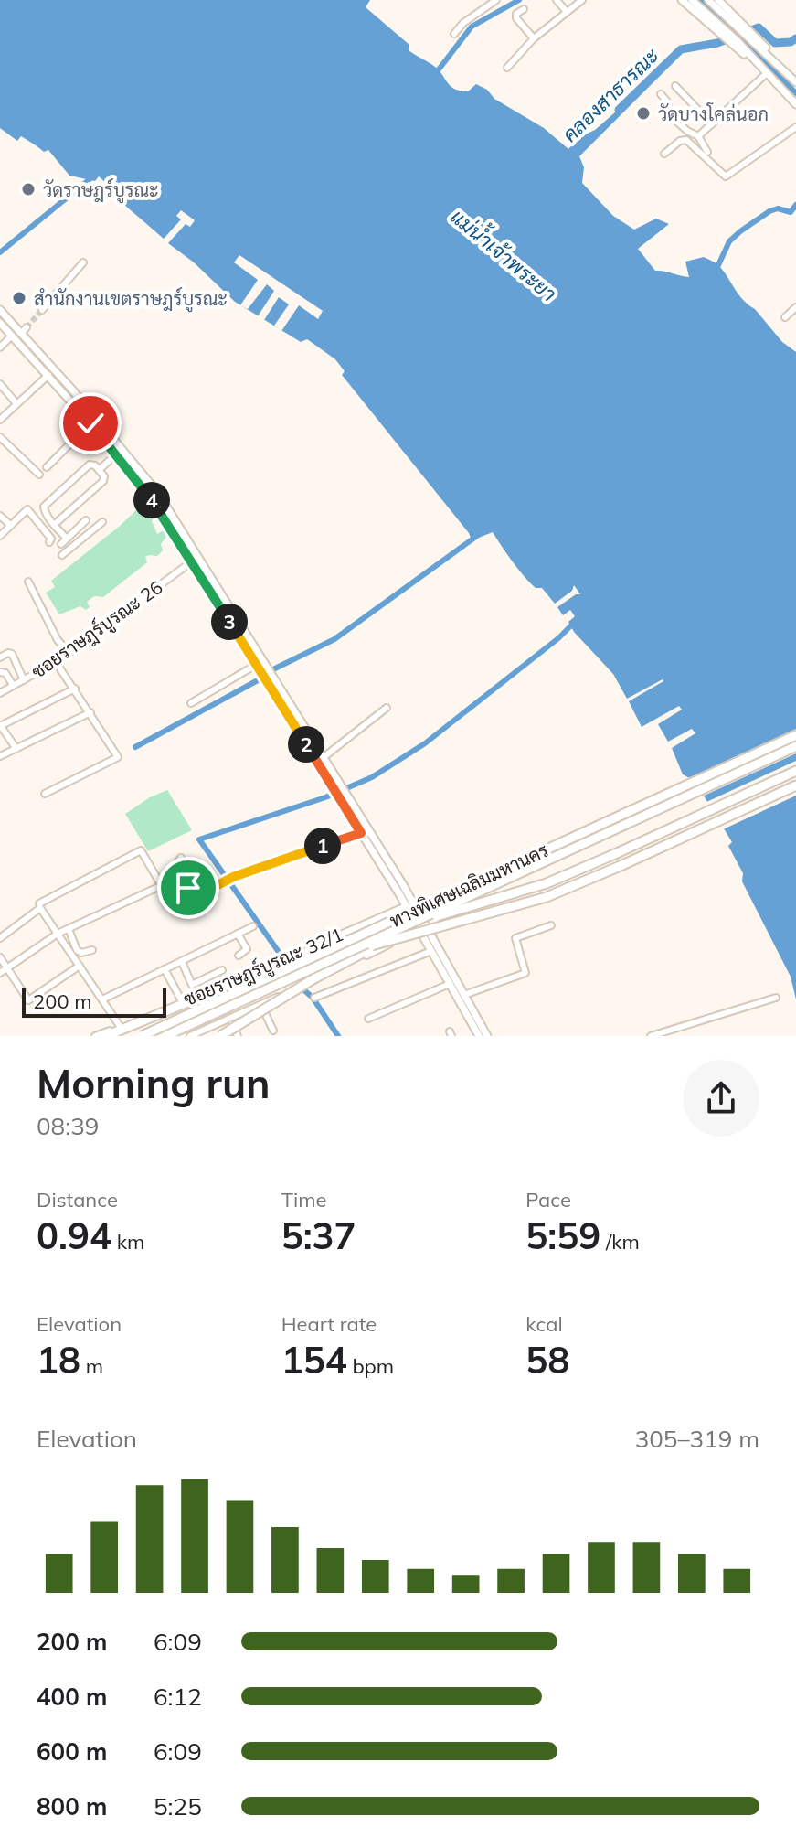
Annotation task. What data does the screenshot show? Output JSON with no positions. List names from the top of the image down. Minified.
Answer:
{"streets":{"highway":["ทางพิเศษเฉลิมมหานคร"],"street":["ซอยราษฎร์บูรณะ 26","ซอยราษฎร์บูรณะ 32/1"]},"water":["คลองสาธารณะ","แม่น้ำเจ้าพระยา"],"places":["วัดบางโคล่นอก","วัดราษฎร์บูรณะ","สำนักงานเขตราษฎร์บูรณะ"],"scale_bar":"200 m","page":{"pins":["4","3","2","1"],"scale":"200 m","heading":["Morning run","08:39"],"stats":[["Distance","0.94 km"],["Time","5:37"],["Pace","5:59 /km"],["Elevation","18 m"],["Heart rate","154 bpm"],["kcal","58"]],"chart":["Elevation","305–319 m"],"list":[{"name":"200 m","note":"6:09"},{"name":"400 m","note":"6:12"},{"name":"600 m","note":"6:09"},{"name":"800 m","note":"5:25"}]}}
